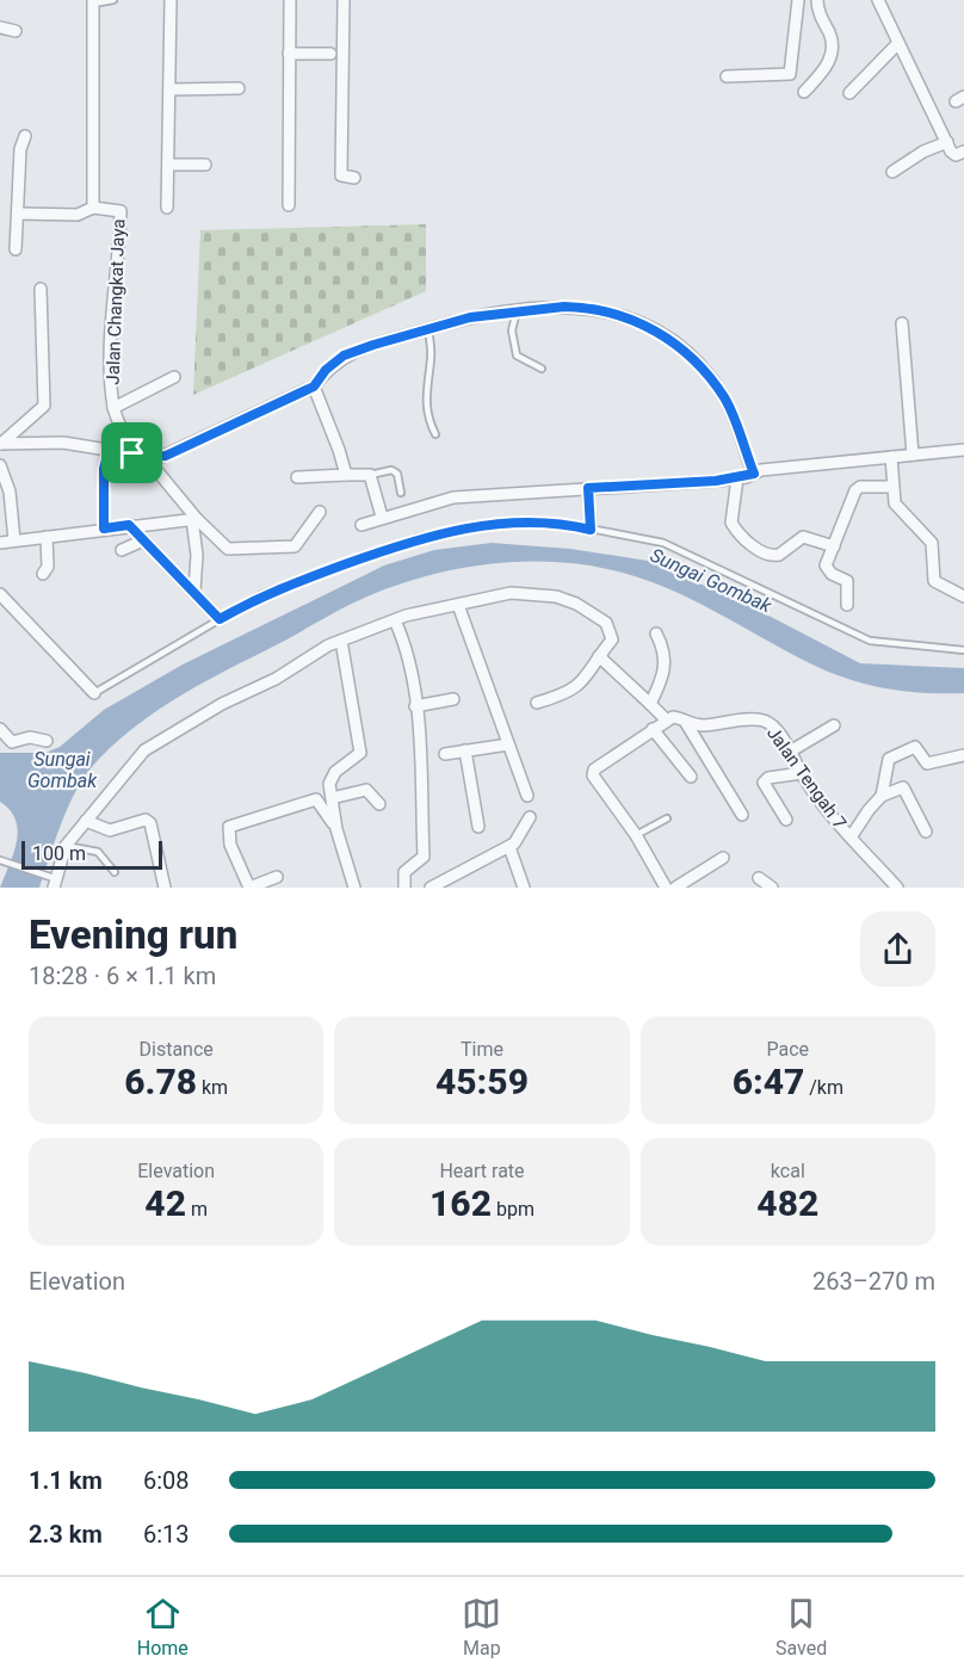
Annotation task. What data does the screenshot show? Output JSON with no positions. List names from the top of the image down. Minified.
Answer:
{"streets":{"street":["Jalan Changkat Jaya","Jalan Tengah 7"]},"water":["Sungai Gombak"],"scale_bar":"100 m","page":{"scale":"100 m","heading":["Evening run","18:28 · 6 × 1.1 km"],"stats":[["Distance","6.78 km"],["Time","45:59"],["Pace","6:47 /km"],["Elevation","42 m"],["Heart rate","162 bpm"],["kcal","482"]],"chart":["Elevation","263–270 m"],"list":[{"name":"1.1 km","note":"6:08"},{"name":"2.3 km","note":"6:13"}],"tabs":["Home","Map","Saved"]}}
